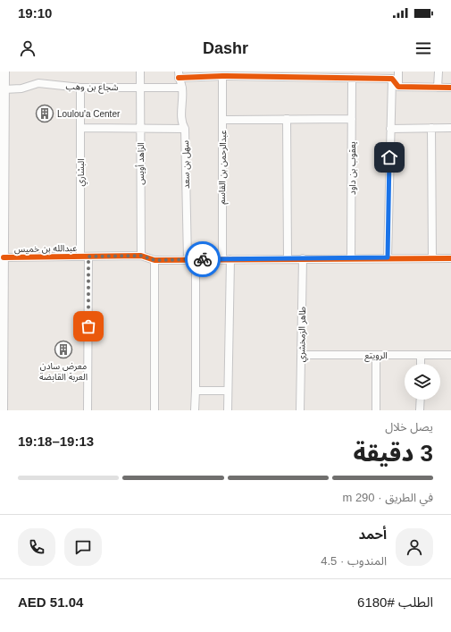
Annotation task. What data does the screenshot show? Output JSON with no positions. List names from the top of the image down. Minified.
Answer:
{"streets":{"street":["شجاع بن وهب","الزاهد أويس","سهل بن سعد","عبدالرحمن بن القاسم","يعقوب بن داود","البشاري","عبدالله بن خميس","طاهر الزمخشري","الرويتع"]},"crossings":[["شجاع بن وهب","الزاهد أويس"],["شجاع بن وهب","سهل بن سعد"],["شجاع بن وهب","البشاري"],["الزاهد أويس","عبدالله بن خميس"],["سهل بن سعد","عبدالله بن خميس"],["عبدالرحمن بن القاسم","عبدالله بن خميس"],["يعقوب بن داود","عبدالله بن خميس"],["البشاري","عبدالله بن خميس"],["عبدالله بن خميس","طاهر الزمخشري"],["طاهر الزمخشري","الرويتع"]],"places":{"building":["Loulou'a Center","معرض سادن العربة القابضة"]},"page":{"status":"19:10","header":"Dashr","heading":["3 دقيقة","يصل خلال","19:13–19:18"],"panel":["أحمد","المندوب · 4.5","الطلب #6180","AED 51.04"],"bar":"في الطريق · 290 m"}}
